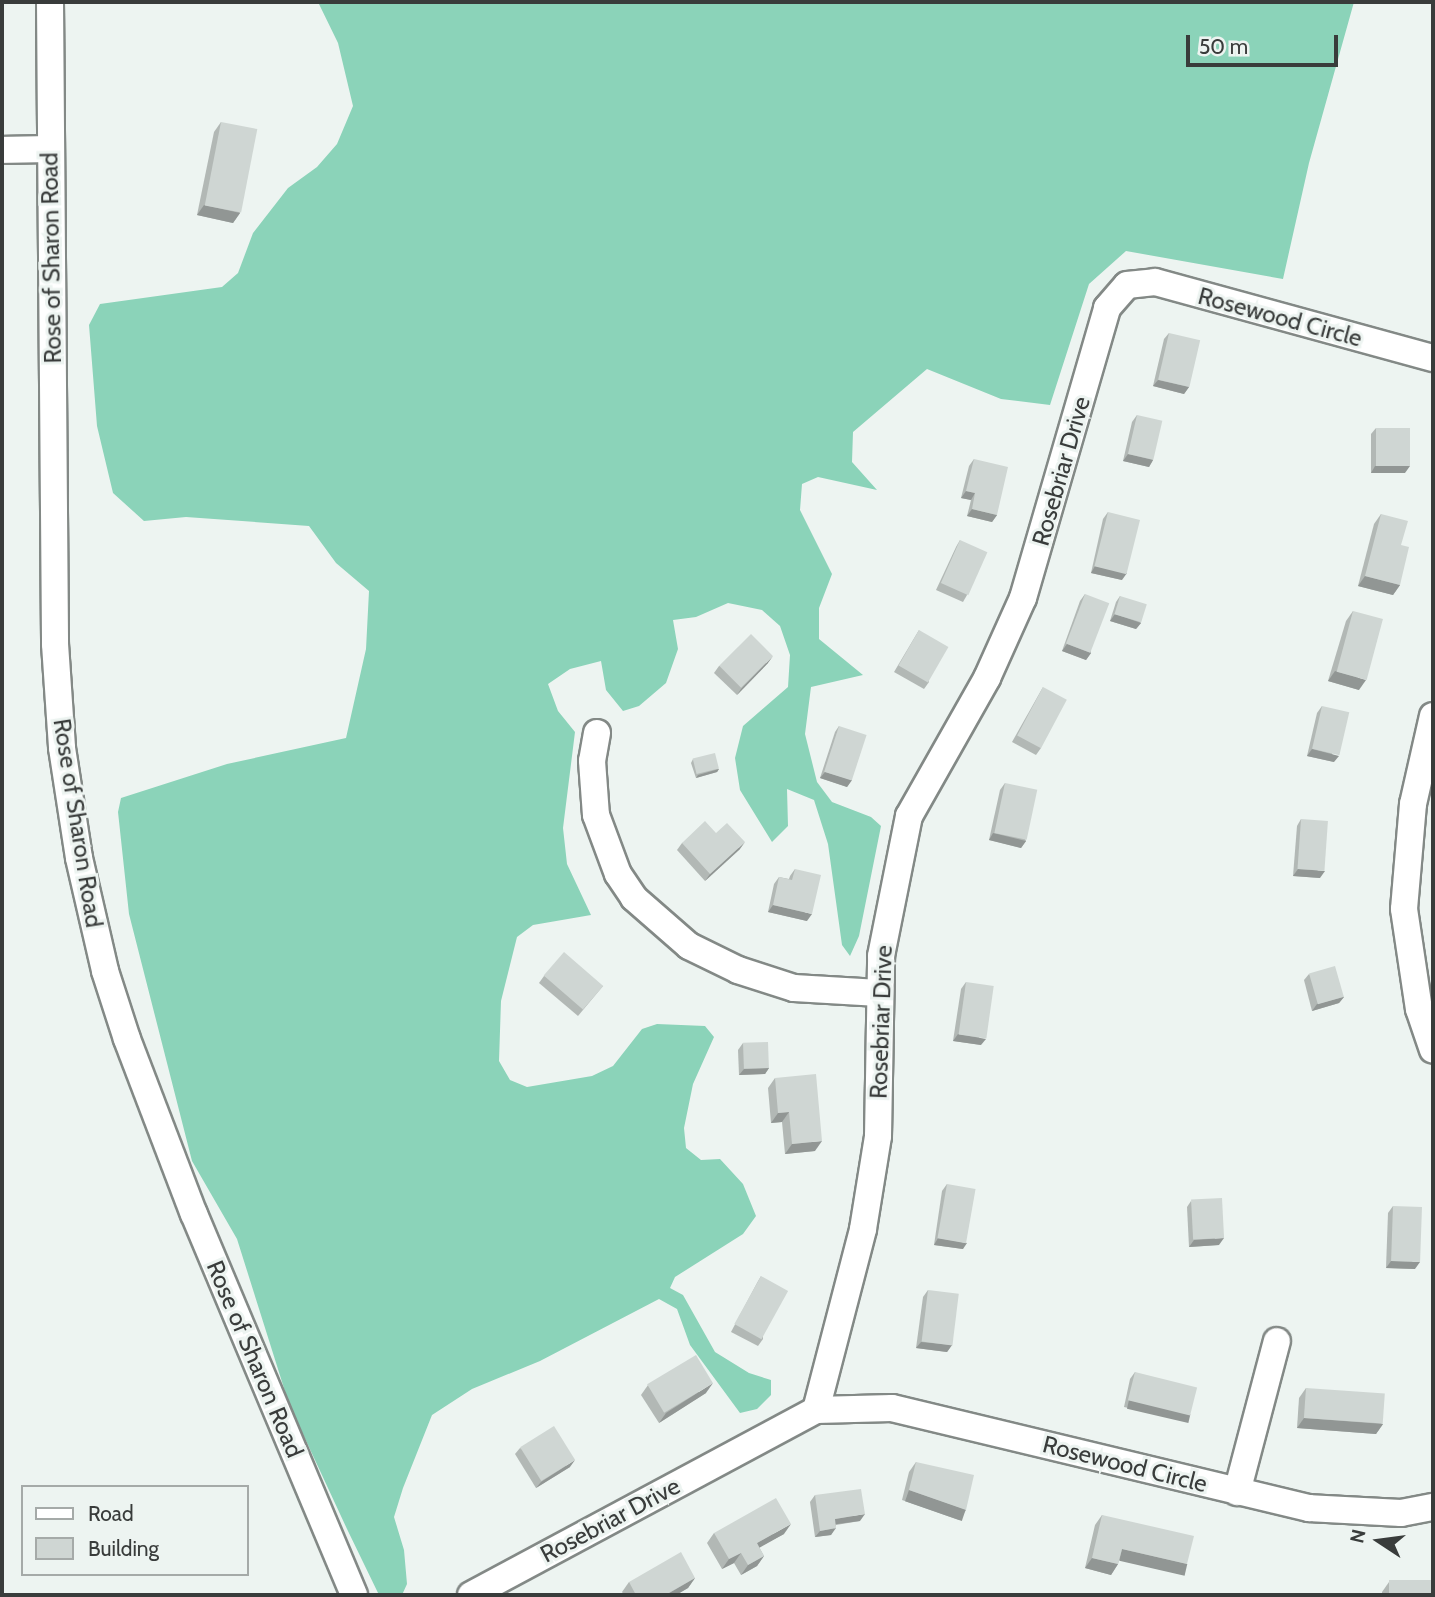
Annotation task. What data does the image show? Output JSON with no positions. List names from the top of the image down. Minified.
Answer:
{"streets":{"street":["Rose of Sharon Road","Rosewood Circle","Rosebriar Drive"]},"crossings":[["Rosewood Circle","Rosebriar Drive"]],"legend":["Road","Building"],"scale_bar":"50 m","north":"left"}
